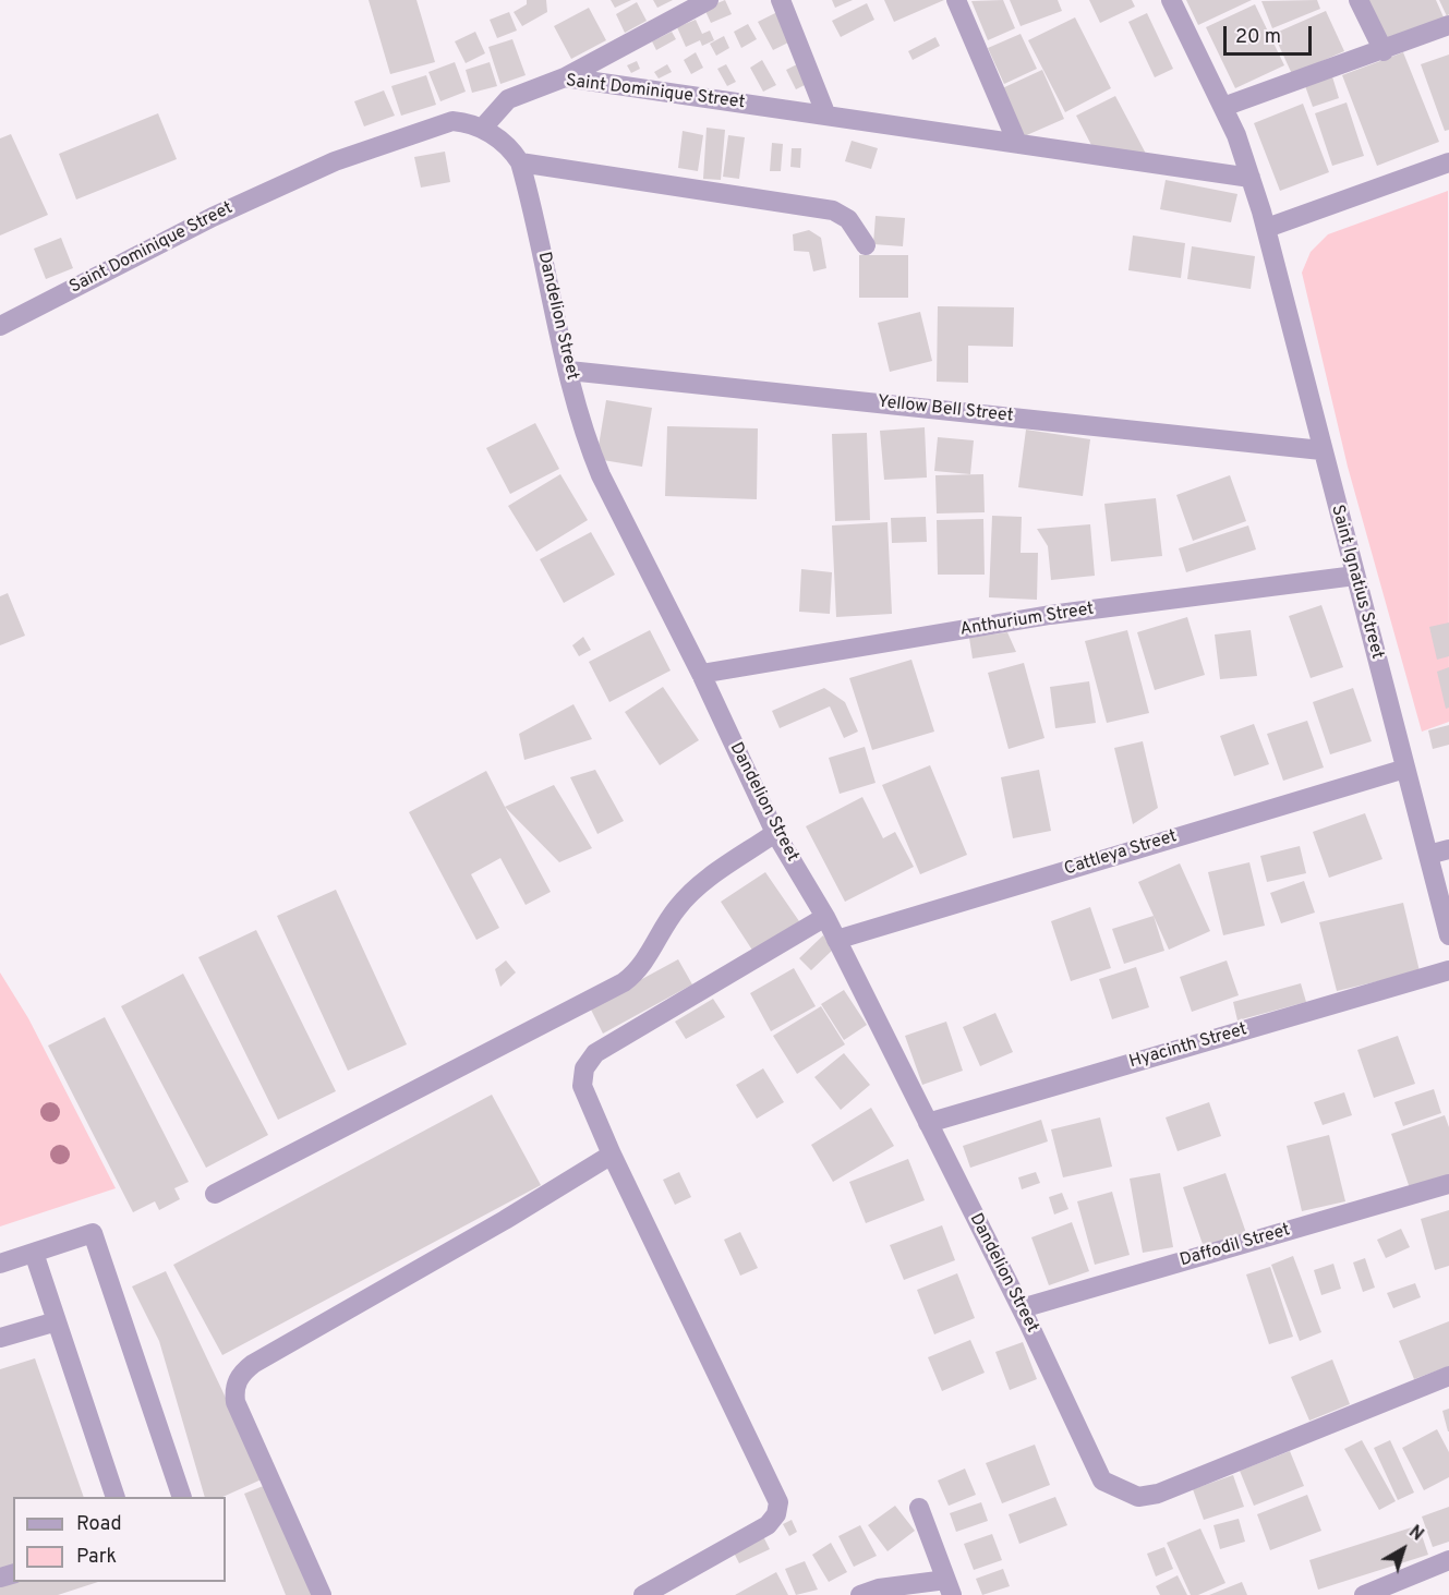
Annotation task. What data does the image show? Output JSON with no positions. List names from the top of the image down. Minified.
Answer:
{"streets":{"street":["Saint Dominique Street","Dandelion Street","Yellow Bell Street","Saint Ignatius Street","Anthurium Street","Cattleya Street","Hyacinth Street","Daffodil Street"]},"crossings":[["Saint Dominique Street","Saint Ignatius Street"],["Dandelion Street","Yellow Bell Street"],["Dandelion Street","Anthurium Street"],["Dandelion Street","Cattleya Street"],["Dandelion Street","Hyacinth Street"],["Dandelion Street","Daffodil Street"],["Yellow Bell Street","Saint Ignatius Street"],["Saint Ignatius Street","Anthurium Street"],["Saint Ignatius Street","Cattleya Street"]],"legend":["Road","Park"],"scale_bar":"20 m","north":"top right"}
